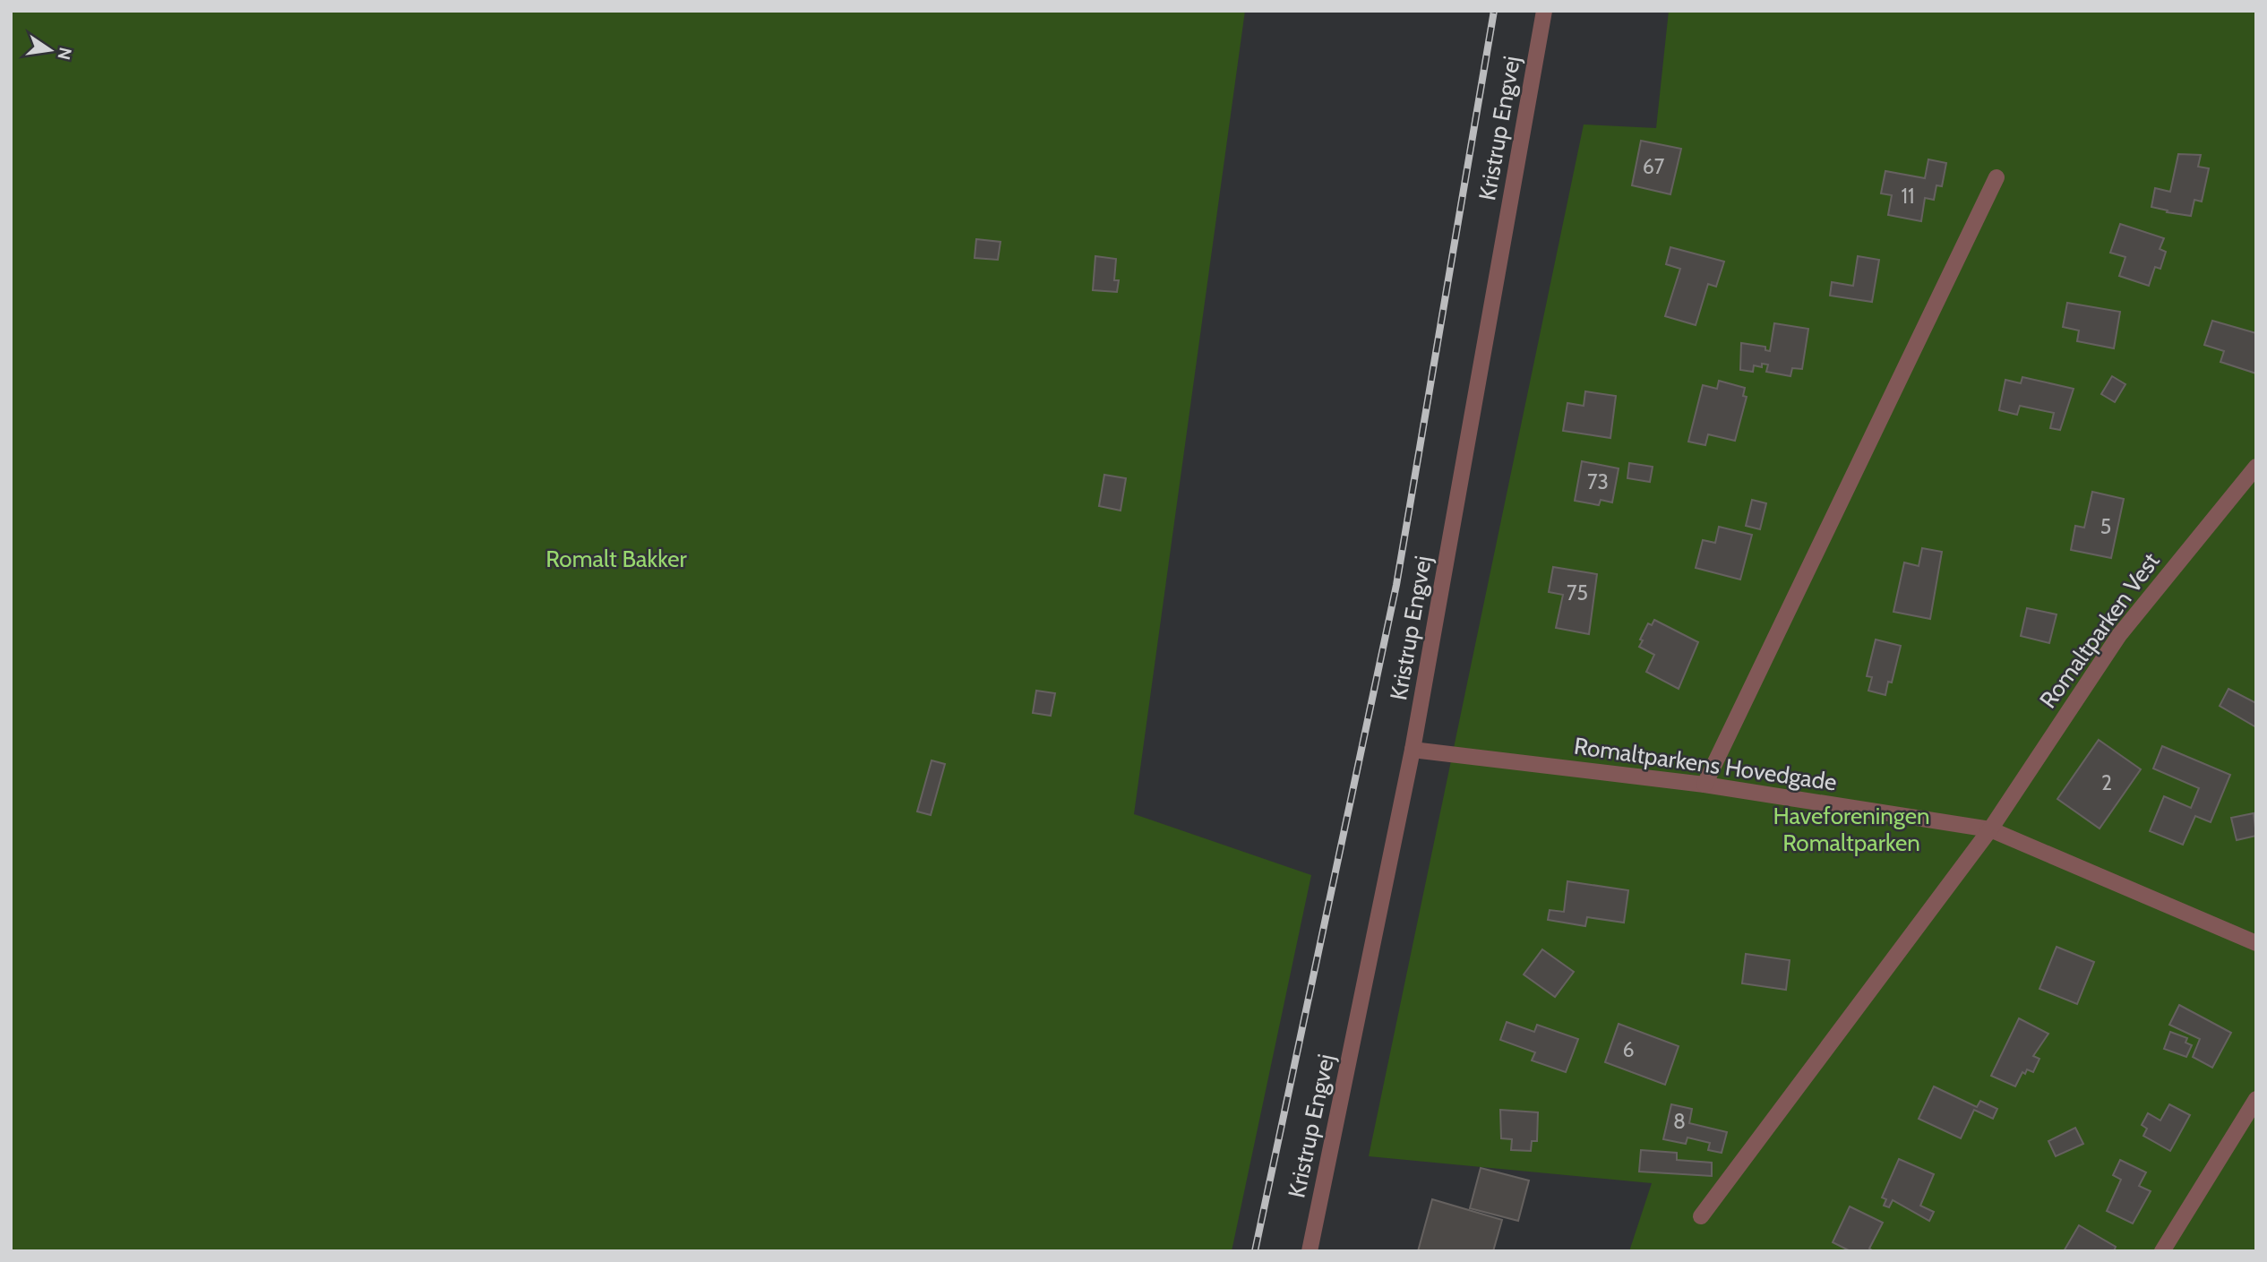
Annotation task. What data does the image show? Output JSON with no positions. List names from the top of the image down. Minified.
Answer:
{"streets":{"street":["Kristrup Engvej","Romaltparken Vest","Romaltparkens Hovedgade"]},"crossings":[["Kristrup Engvej","Romaltparkens Hovedgade"],["Romaltparken Vest","Romaltparkens Hovedgade"]],"parks":["Romalt Bakker","Haveforeningen Romaltparken"],"house_numbers":["67","11","73","5","75","2","6","8"],"north":"right"}
